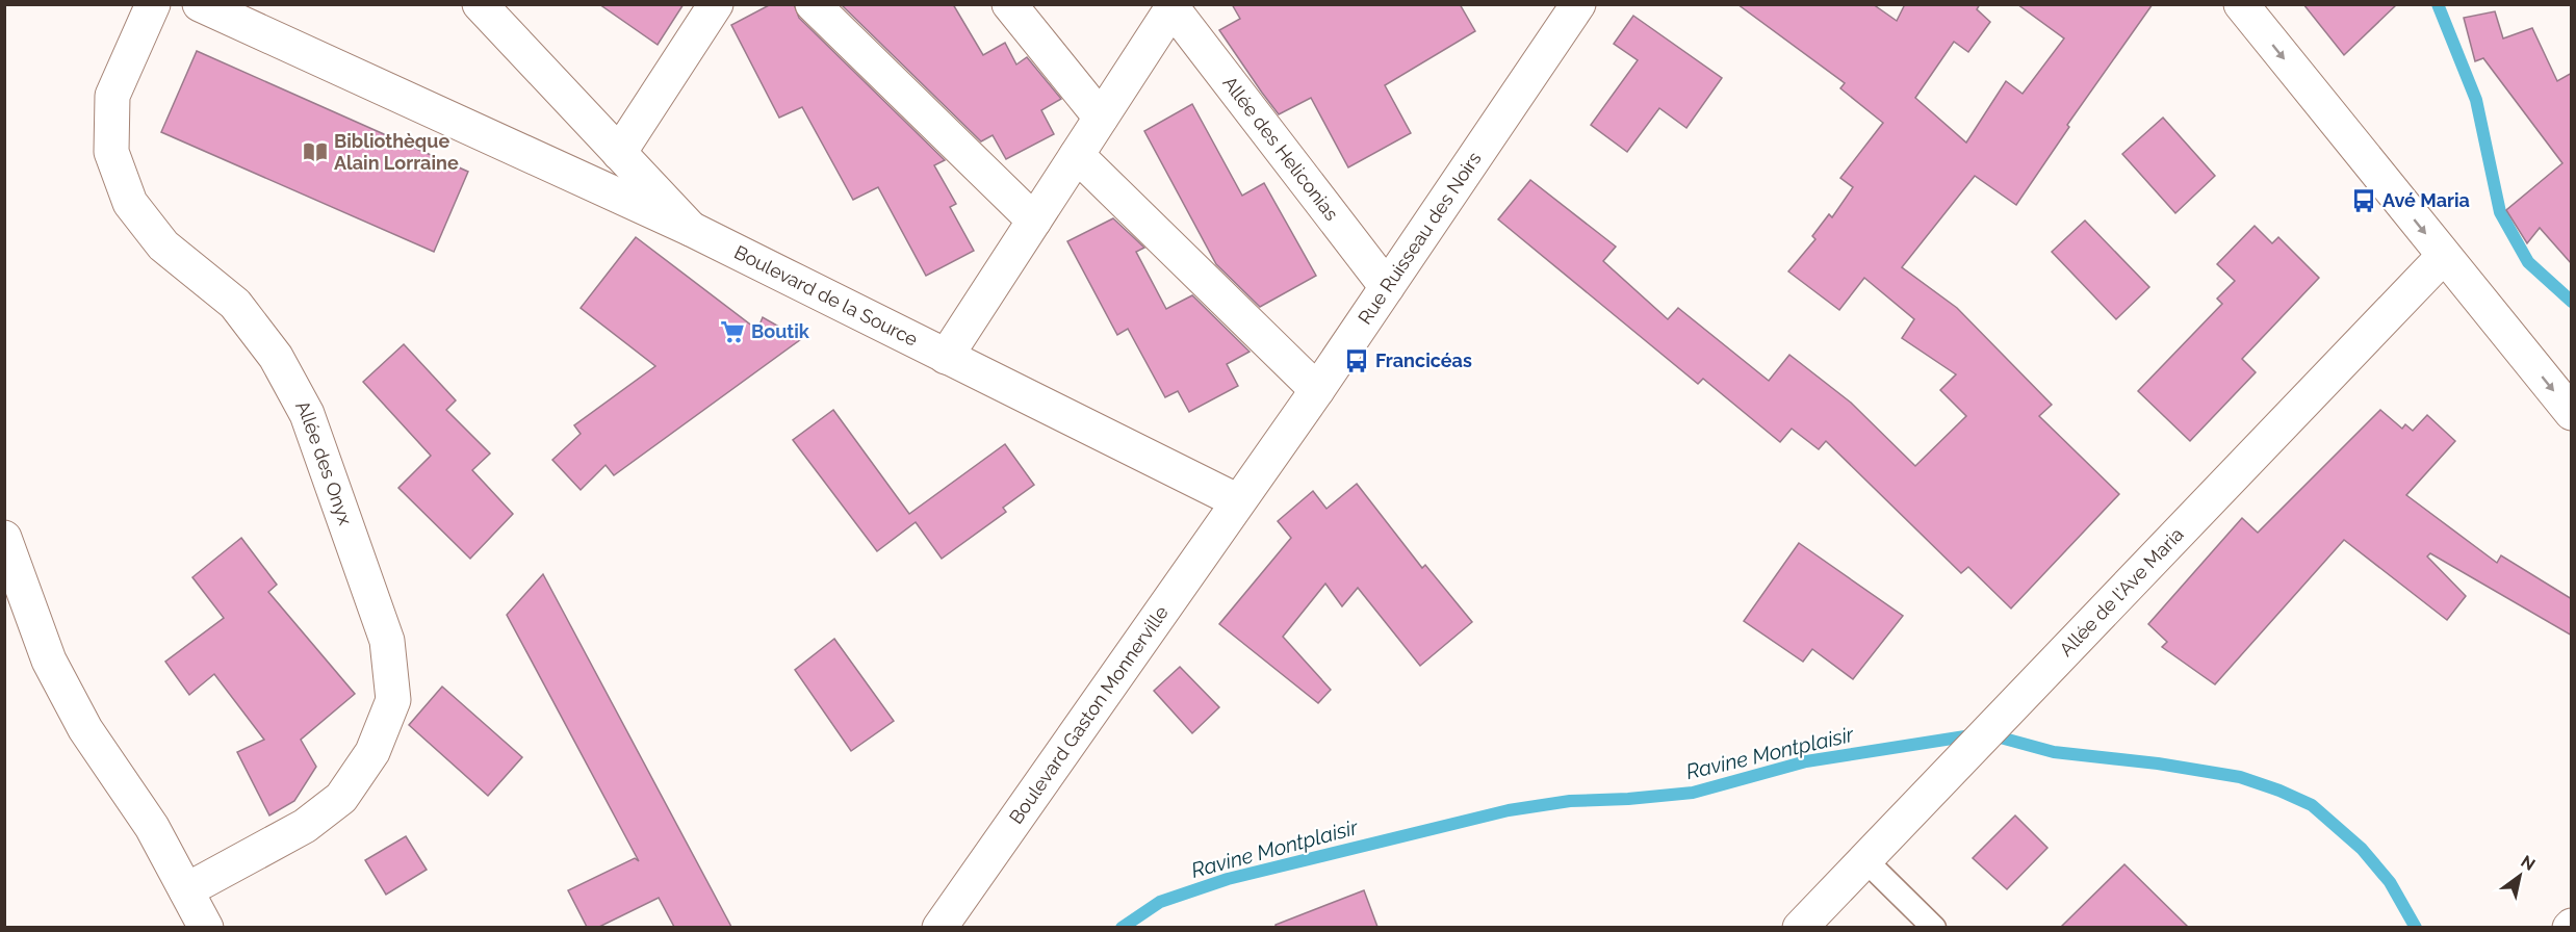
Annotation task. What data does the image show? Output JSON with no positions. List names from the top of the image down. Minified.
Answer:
{"streets":{"street":["Allée des Heliconias","Rue Ruisseau des Noirs","Boulevard de la Source","Allée des Onyx","Allée de l'Ave Maria","Boulevard Gaston Monnerville"]},"crossings":[["Allée des Heliconias","Rue Ruisseau des Noirs"],["Allée des Heliconias","Boulevard de la Source"],["Rue Ruisseau des Noirs","Boulevard de la Source"],["Rue Ruisseau des Noirs","Boulevard Gaston Monnerville"],["Boulevard de la Source","Boulevard Gaston Monnerville"]],"water":["Ravine Montplaisir"],"places":{"library":["Bibliothèque Alain Lorraine"],"bus stop":["Avé Maria","Francicéas"],"supermarket":["Boutik"]},"north":"top right"}
